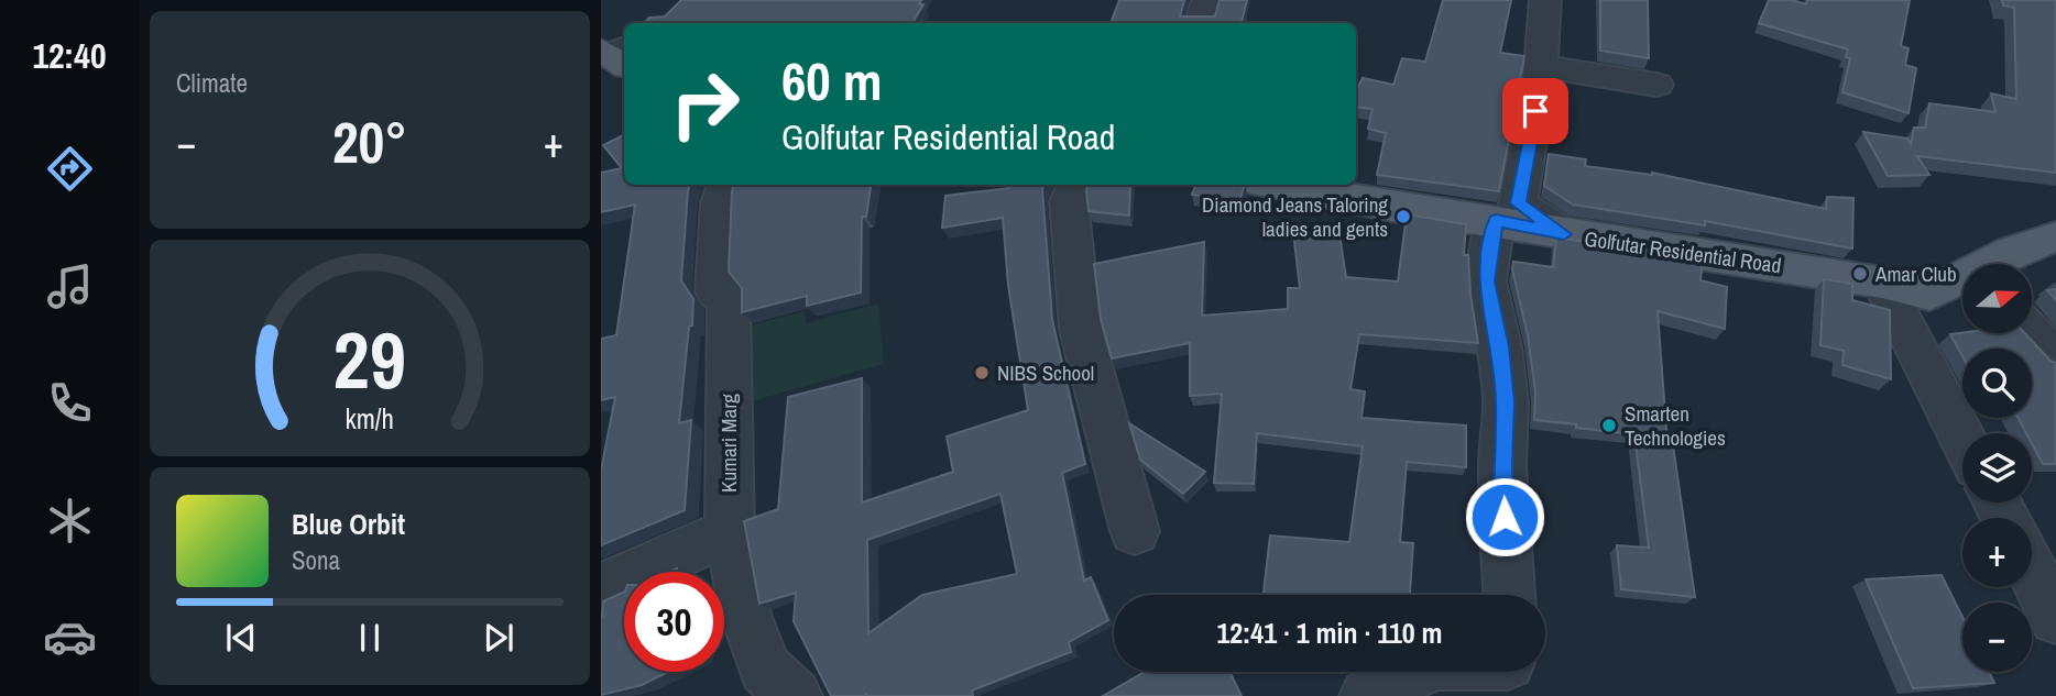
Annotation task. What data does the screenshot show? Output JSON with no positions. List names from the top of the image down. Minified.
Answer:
{"streets":{"main road":["Golfutar Residential Road"],"street":["Kumari Marg"]},"places":["Diamond Jeans Taloring ladies and gents","Amar Club","NIBS School","Smarten Technologies"],"north":"right","page":{"tabs":"12:40","tile":"Climate","turn":["60 m","Golfutar Residential Road"],"heat":["−","20°","+"],"map_buttons":["+","−"],"song":["Blue Orbit","Sona"],"limit":"30","trip":"12:41 · 1 min · 110 m","gauge":["29","km/h"]}}
